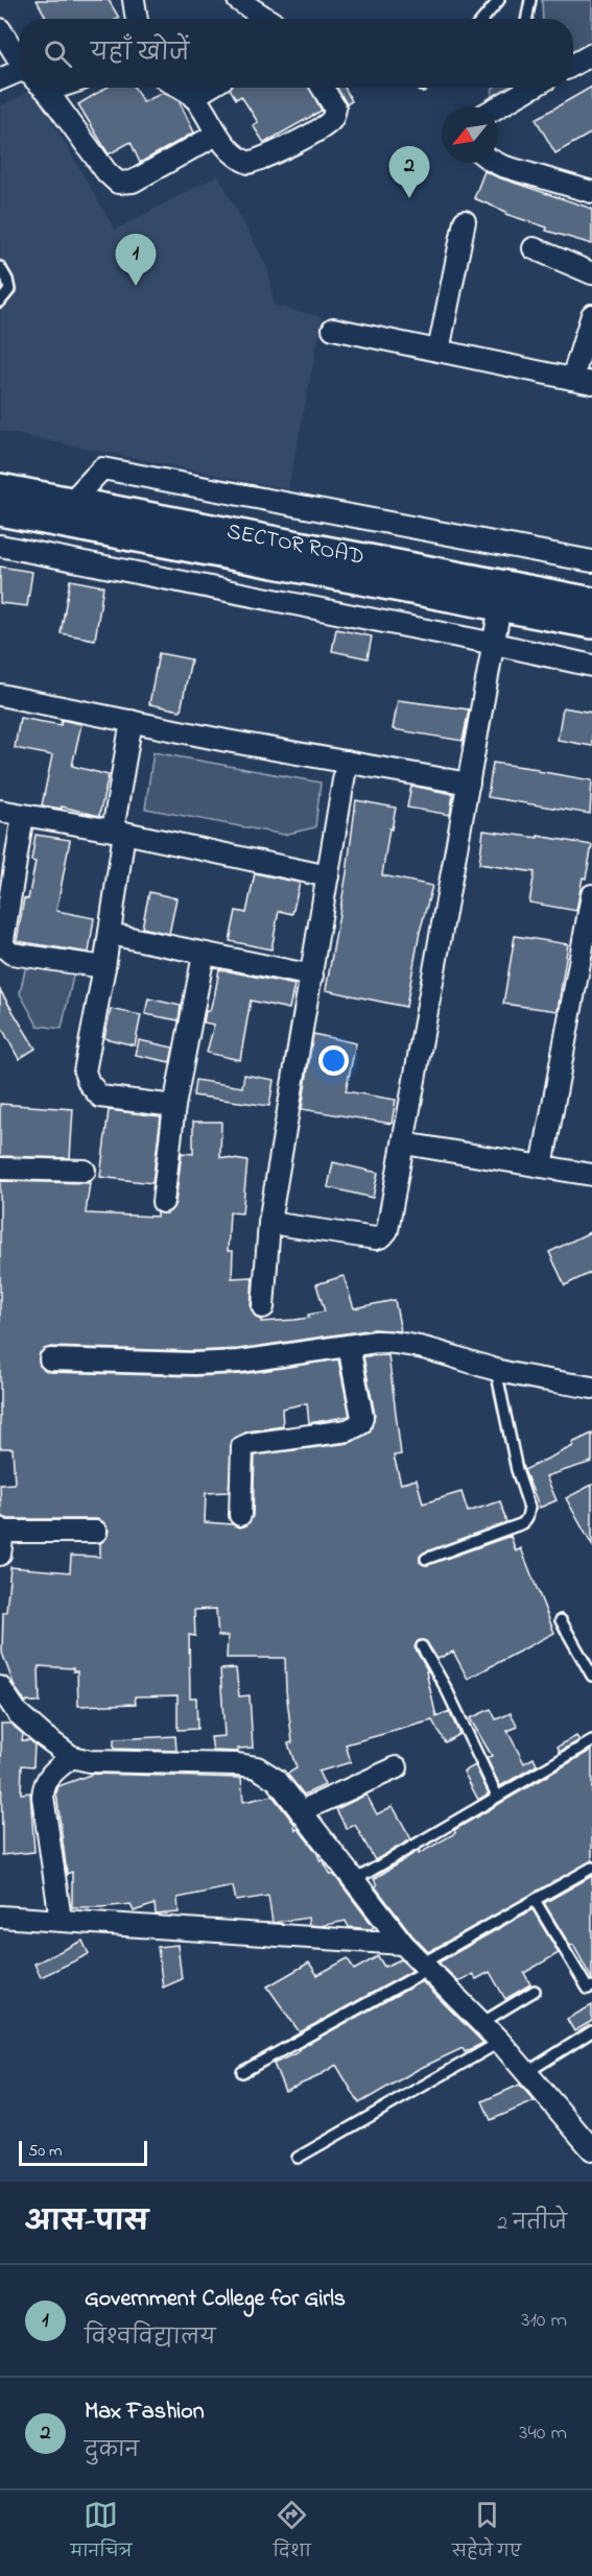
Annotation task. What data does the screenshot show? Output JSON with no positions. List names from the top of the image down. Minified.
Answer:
{"streets":{"main road":["SECTOR ROAD"]},"scale_bar":"50 m","north":"bottom left","page":{"search":"यहाँ खोजें","pins":["2","1"],"scale":"50 m","heading":["आस-पास","2 नतीजे"],"list":[{"mark":"1","name":"Government College for Girls","note":"विश्वविद्यालय","value":"310 m"},{"mark":"2","name":"Max Fashion","note":"दुकान","value":"340 m"}],"nav":["मानचित्र","दिशा","सहेजे गए"]}}
